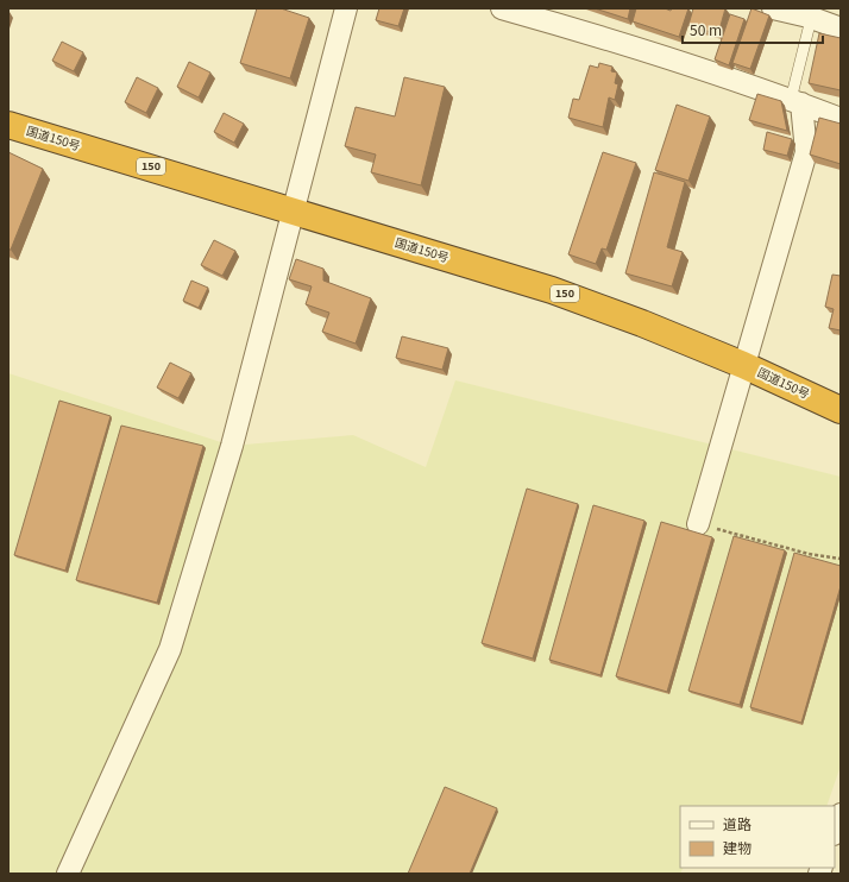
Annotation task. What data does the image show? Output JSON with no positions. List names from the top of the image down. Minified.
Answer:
{"streets":{"highway":["国道150号","150"]},"legend":["道路","建物"],"scale_bar":"50 m"}
